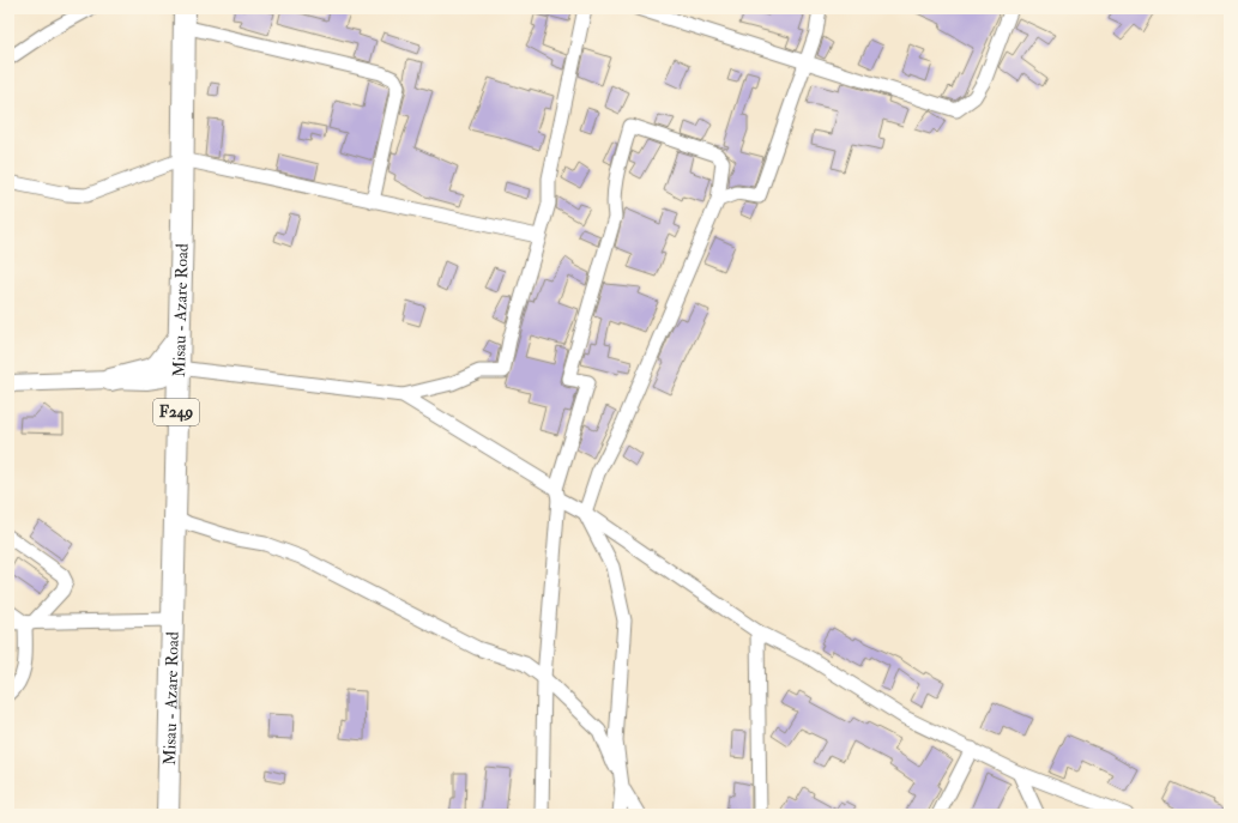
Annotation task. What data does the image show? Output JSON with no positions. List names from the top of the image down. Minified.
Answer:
{"streets":{"main road":["Misau - Azare Road","F249"]}}
